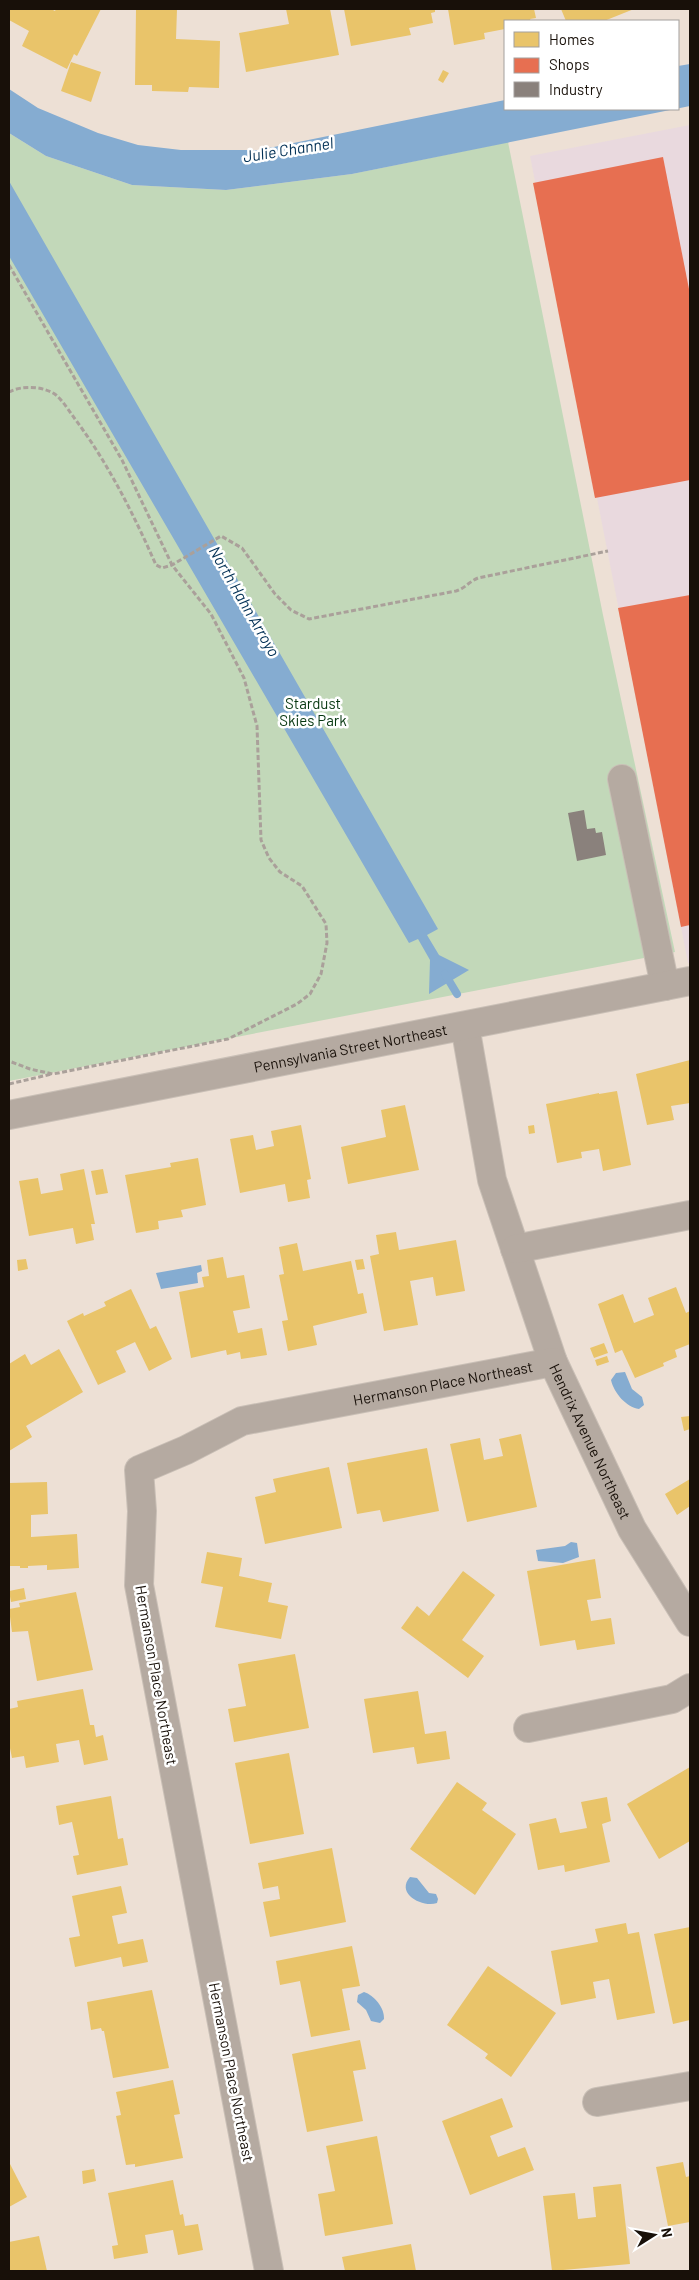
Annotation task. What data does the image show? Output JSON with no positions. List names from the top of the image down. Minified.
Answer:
{"streets":{"street":["Pennsylvania Street Northeast","Hermanson Place Northeast","Hendrix Avenue Northeast"]},"crossings":[["Pennsylvania Street Northeast","Hendrix Avenue Northeast"],["Hermanson Place Northeast","Hendrix Avenue Northeast"]],"water":["Julie Channel","North Hahn Arroyo"],"parks":["Stardust Skies Park"],"legend":["Homes","Shops","Industry"],"north":"right"}
